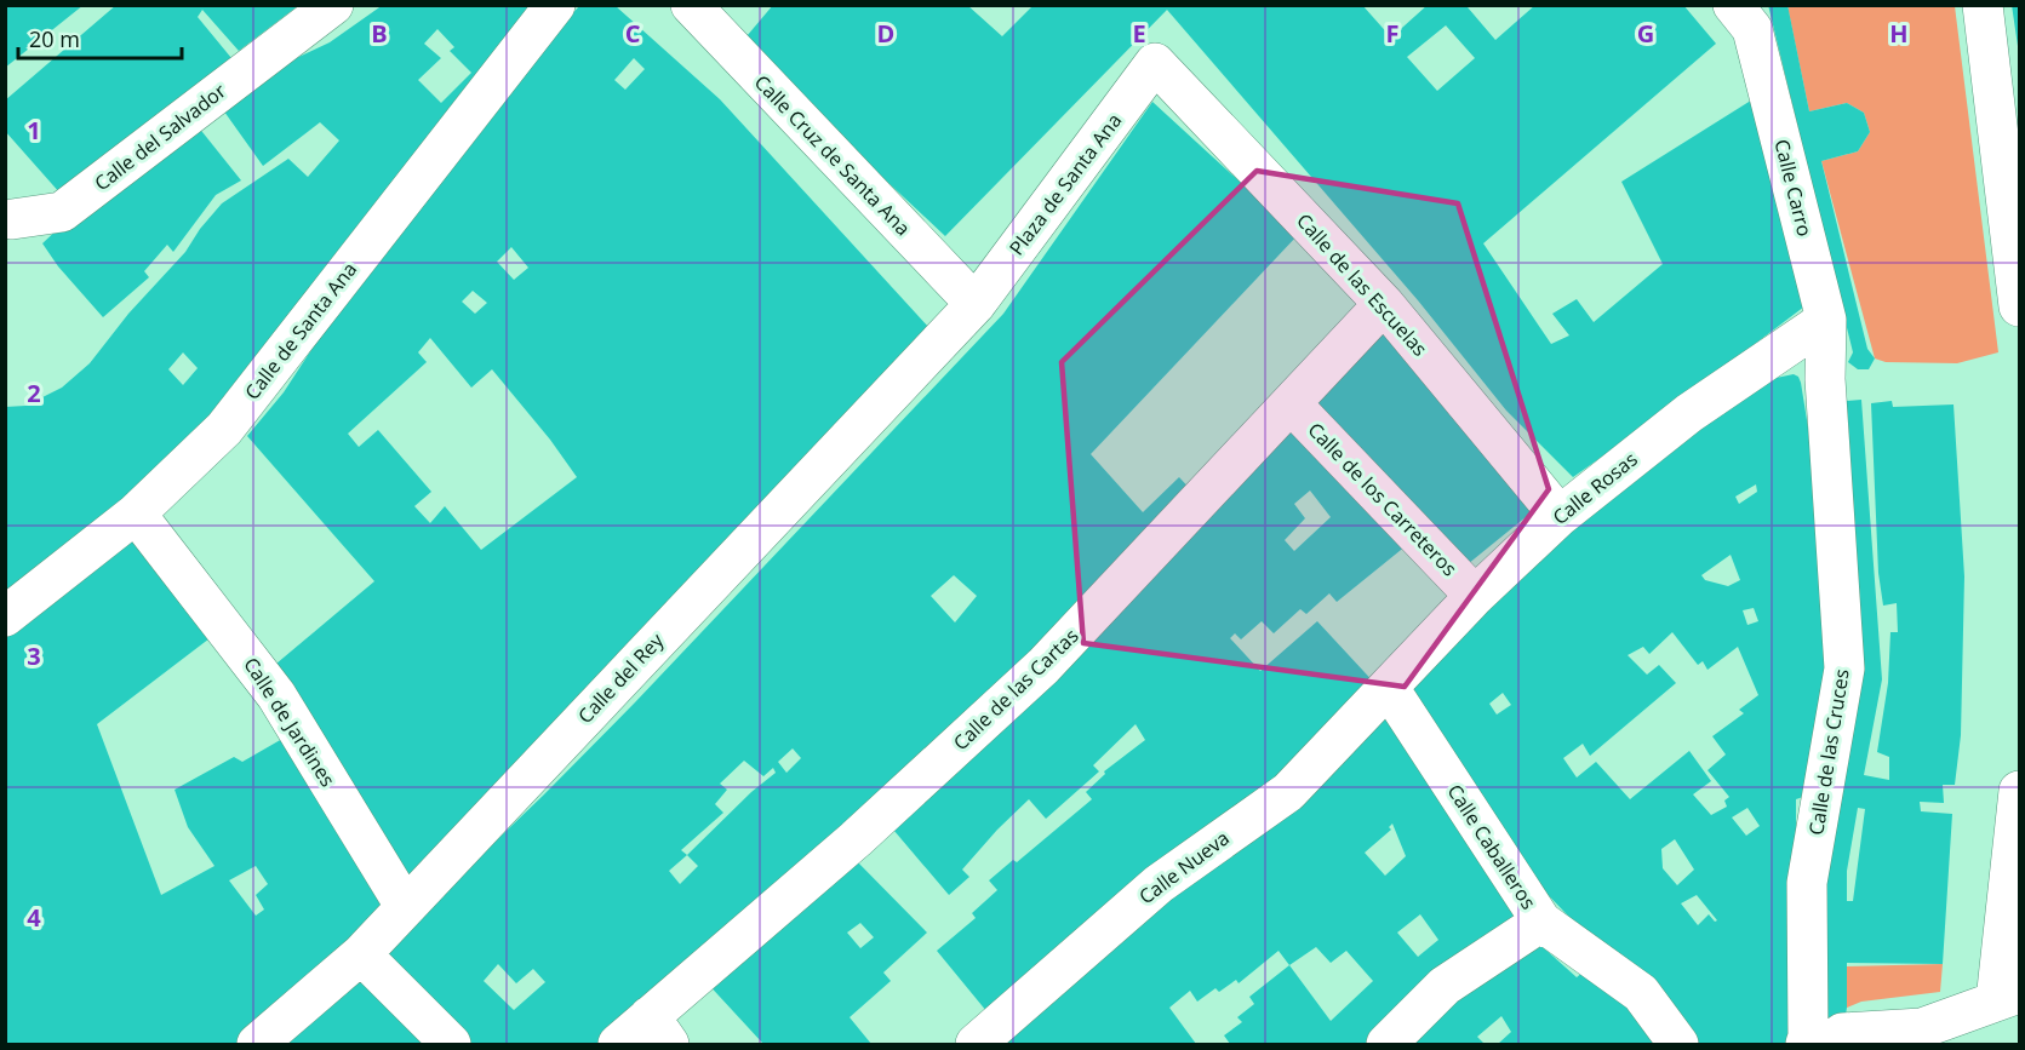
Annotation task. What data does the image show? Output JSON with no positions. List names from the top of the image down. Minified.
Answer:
{"streets":{"street":["Calle del Salvador","Calle Cruz de Santa Ana","Plaza de Santa Ana","Calle Carro","Calle de las Escuelas","Calle de Santa Ana","Calle Rosas","Calle de los Carreteros","Calle del Rey","Calle de las Cartas","Calle de Jardines","Calle de las Cruces","Calle Caballeros","Calle Nueva"]},"crossings":[["Calle Cruz de Santa Ana","Plaza de Santa Ana"],["Calle Cruz de Santa Ana","Calle del Rey"],["Plaza de Santa Ana","Calle de las Escuelas"],["Plaza de Santa Ana","Calle del Rey"],["Calle Carro","Calle Rosas"],["Calle Carro","Calle de las Cruces"],["Calle de las Escuelas","Calle Rosas"],["Calle de las Escuelas","Calle de las Cartas"],["Calle de Santa Ana","Calle de Jardines"],["Calle Rosas","Calle de los Carreteros"],["Calle Rosas","Calle Caballeros"],["Calle Rosas","Calle Nueva"],["Calle de los Carreteros","Calle de las Cartas"],["Calle del Rey","Calle de Jardines"],["Calle Caballeros","Calle Nueva"]],"scale_bar":"20 m","grid":{"columns":["B","C","D","E","F","G","H"],"rows":["1","2","3","4"]}}
